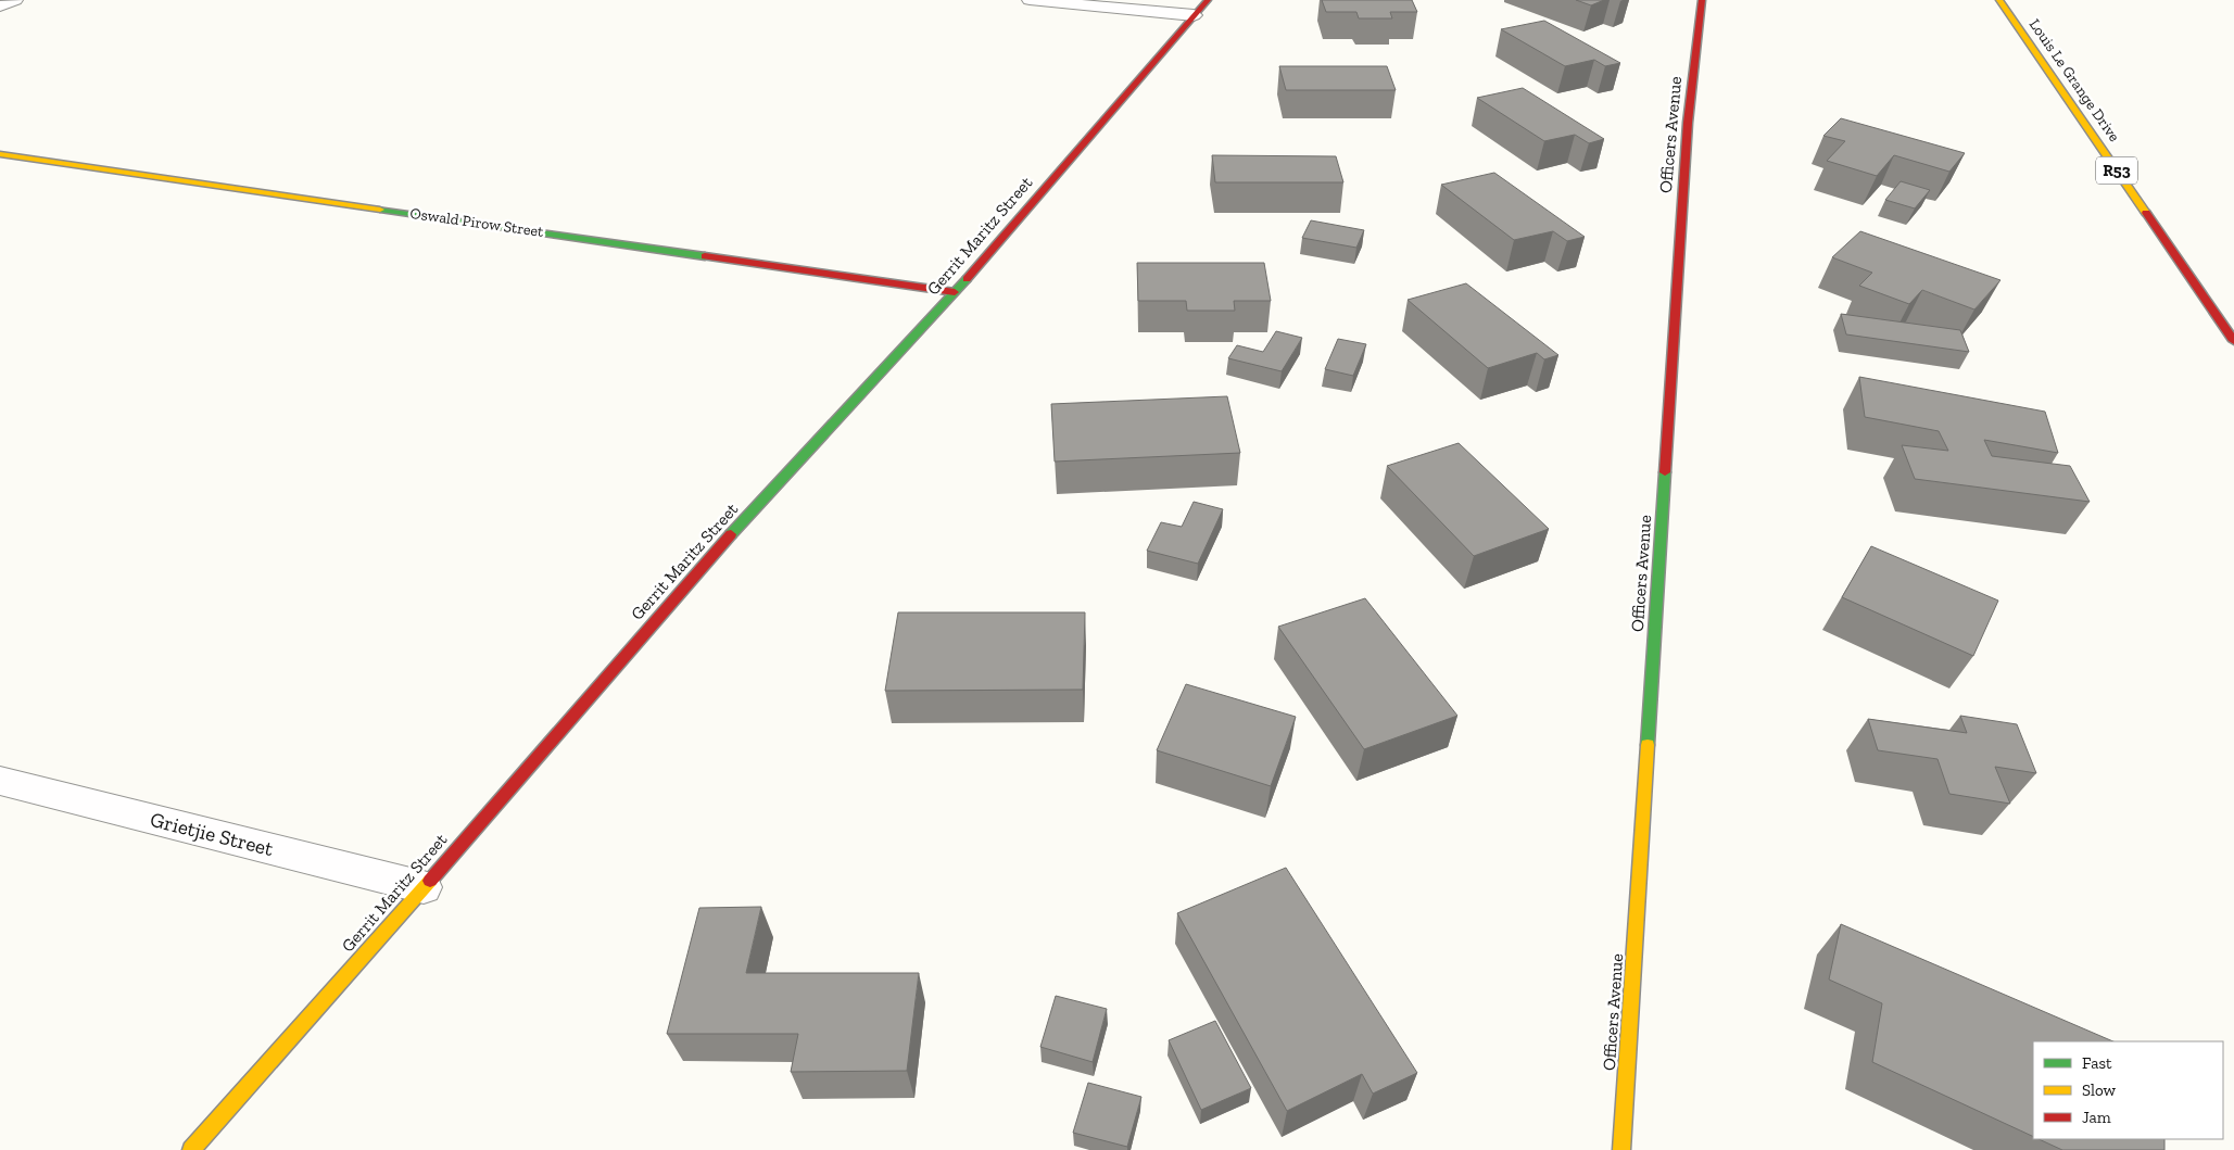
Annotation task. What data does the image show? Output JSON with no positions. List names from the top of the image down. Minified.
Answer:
{"streets":{"street":["Louis Le Grange Drive","Officers Avenue","R53","Oswald Pirow Street","Gerrit Maritz Street","Grietjie Street"]},"crossings":[["Oswald Pirow Street","Gerrit Maritz Street"],["Gerrit Maritz Street","Grietjie Street"]],"legend":["Fast","Slow","Jam"]}
